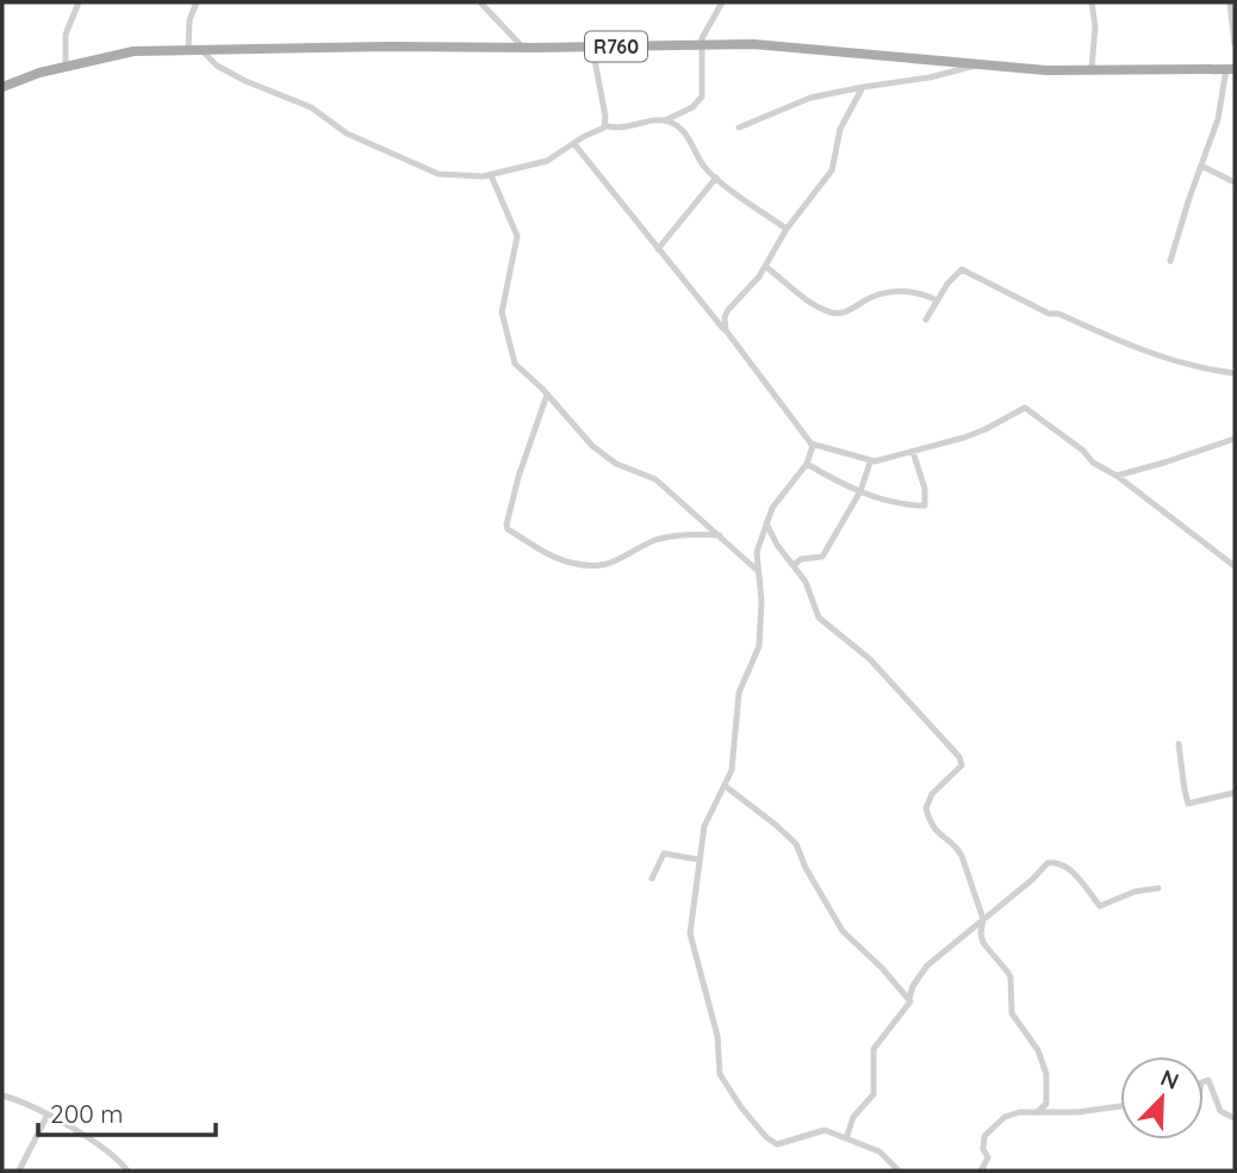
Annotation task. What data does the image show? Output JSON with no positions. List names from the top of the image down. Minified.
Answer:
{"streets":{"main road":["R760"]},"scale_bar":"200 m","north":"top right"}
